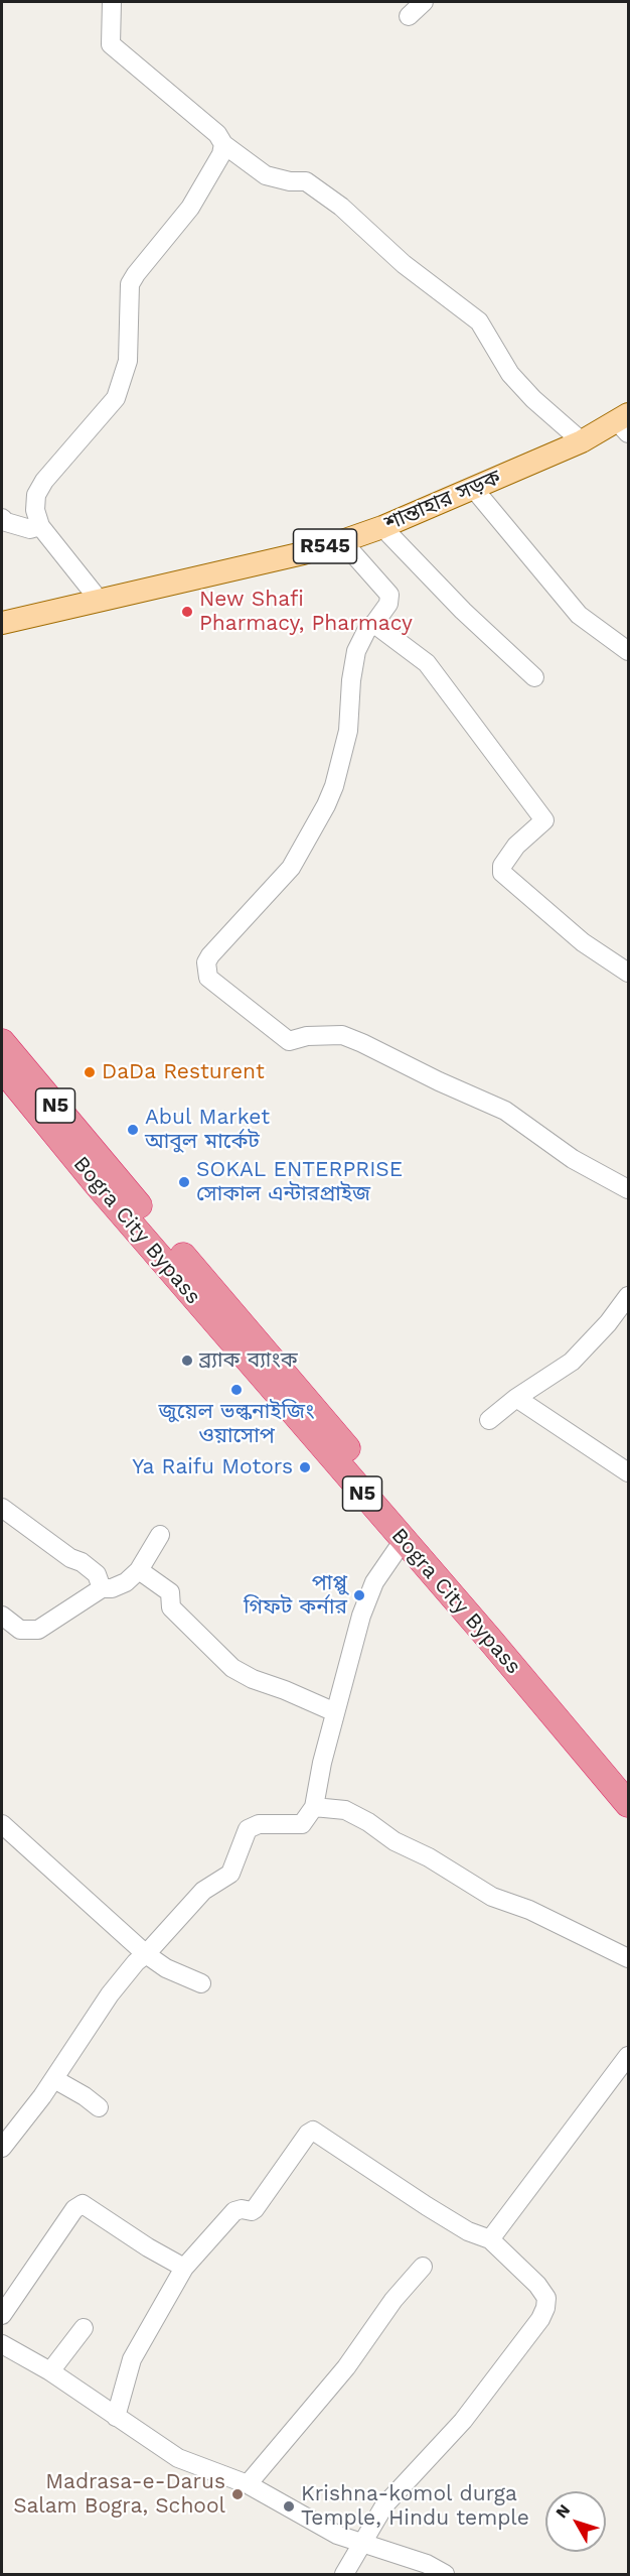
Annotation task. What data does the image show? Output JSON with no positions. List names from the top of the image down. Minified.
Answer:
{"streets":{"highway":["N5","Bogra City Bypass"],"main road":["শান্তাহার সড়ক","R545"]},"places":["New Shafi Pharmacy, Pharmacy","DaDa Resturent","Abul Market আবুল মার্কেট","SOKAL ENTERPRISE সোকাল এন্টারপ্রাইজ","ব্র্যাক ব্যাংক","জুয়েল ভল্কনাইজিং ওয়াসোপ","Ya Raifu Motors","পাপ্পু গিফট কর্নার","Madrasa-e-Darus Salam Bogra, School","Krishna-komol durga Temple, Hindu temple"],"north":"top left"}
